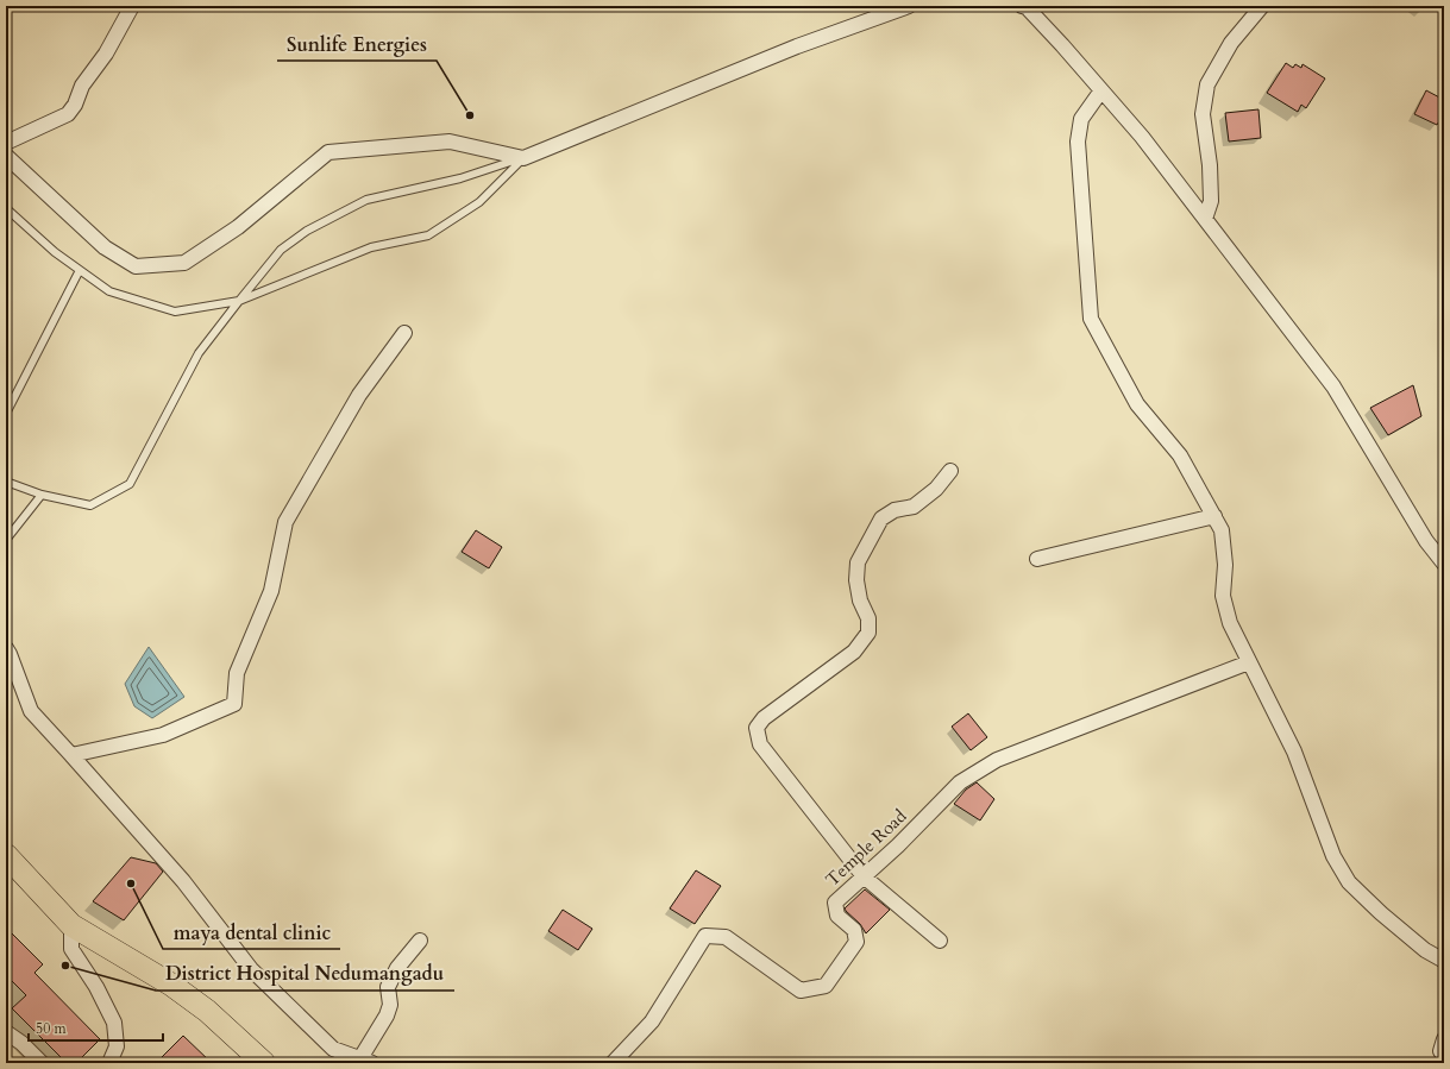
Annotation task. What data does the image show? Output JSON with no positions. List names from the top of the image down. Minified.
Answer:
{"streets":{"street":["Temple Road"]},"places":["Sunlife Energies","maya dental clinic","District Hospital Nedumangadu"],"scale_bar":"50 m"}
